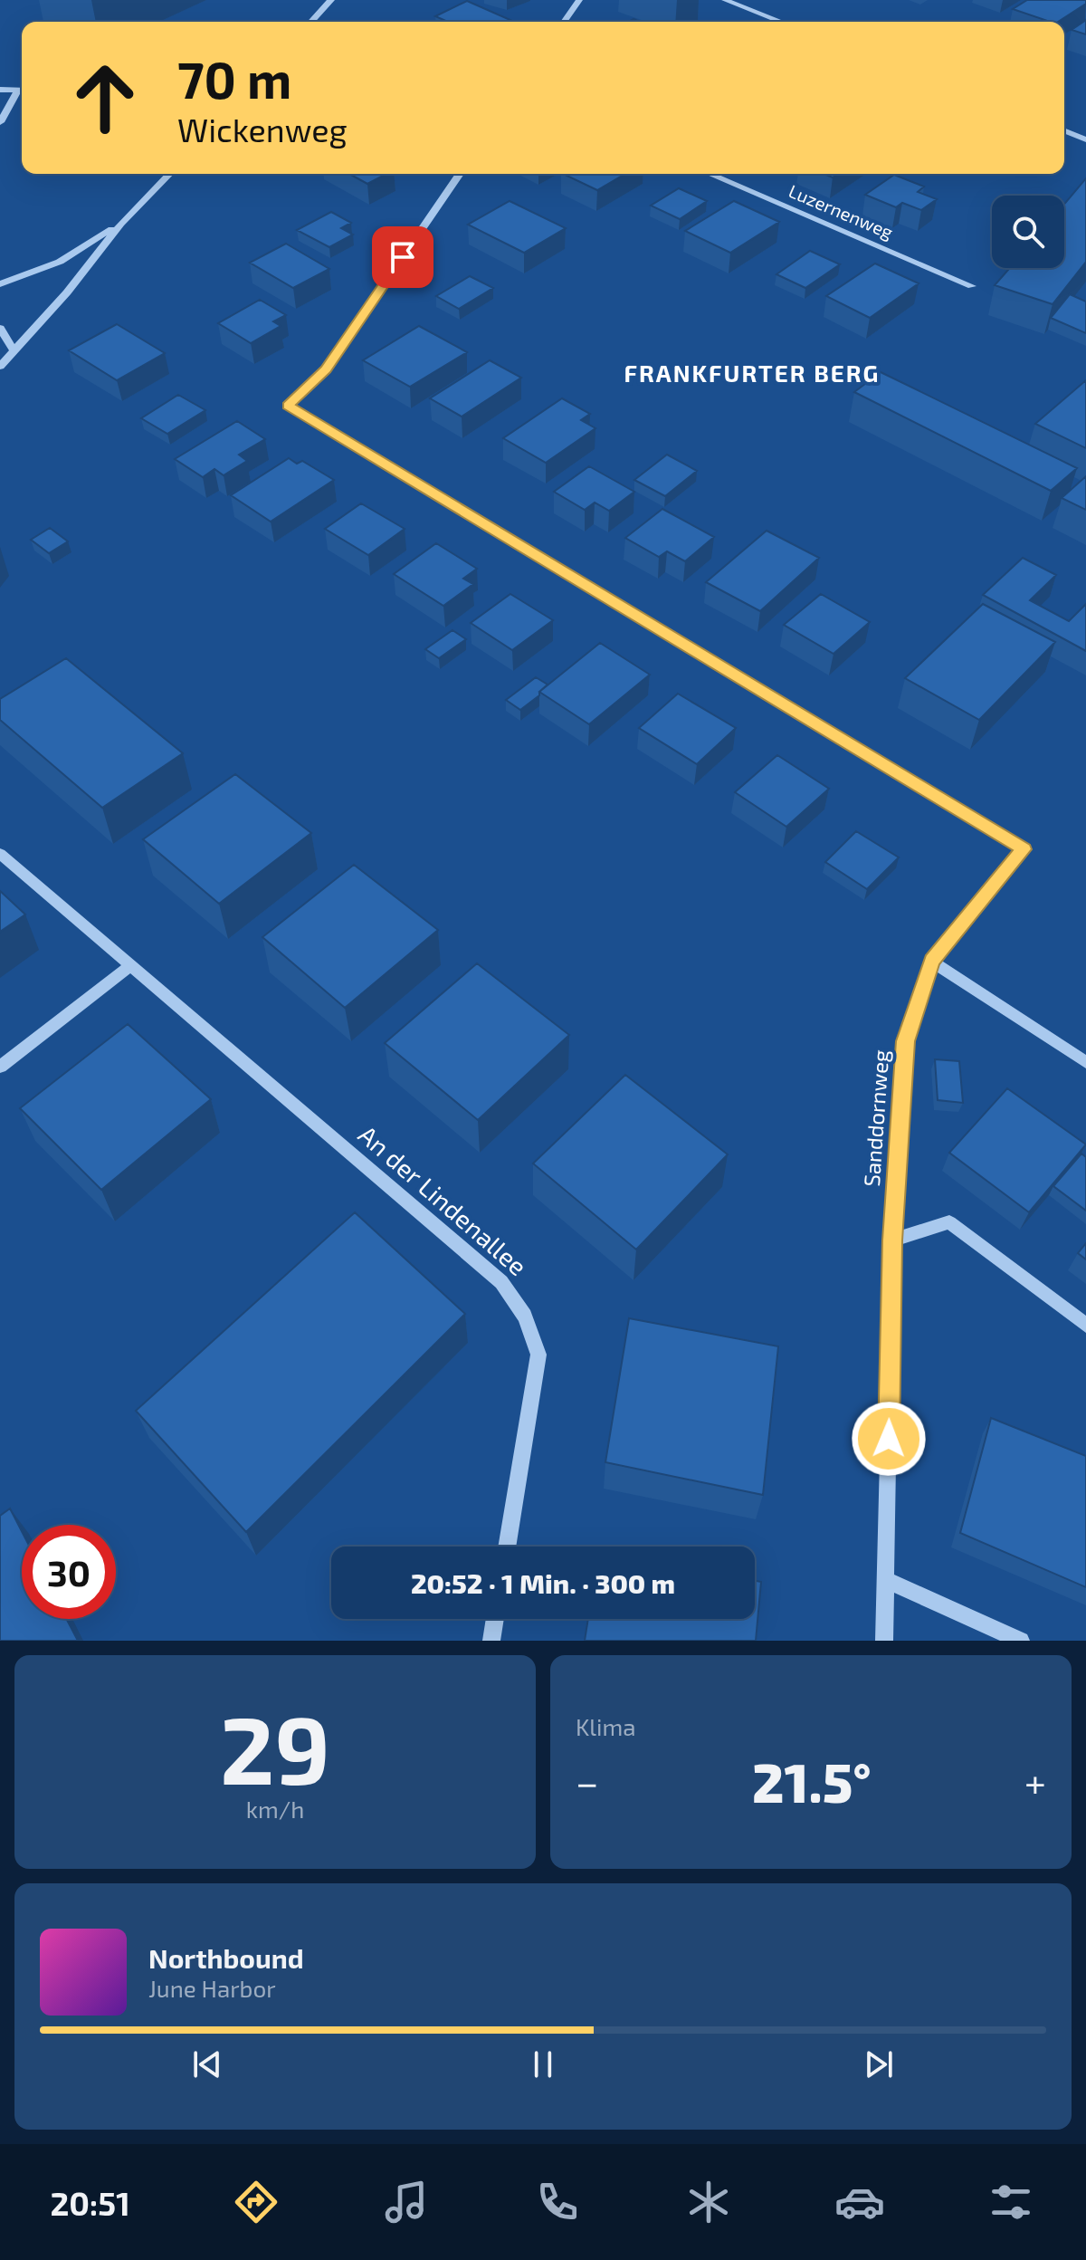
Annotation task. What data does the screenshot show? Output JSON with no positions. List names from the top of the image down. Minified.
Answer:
{"streets":{"street":["Luzernenweg","Sanddornweg","An der Lindenallee"]},"districts":["FRANKFURTER BERG"],"page":{"turn":["70 m","Wickenweg"],"limit":"30","trip":"20:52 · 1 Min. · 300 m","tile":[["29","km/h"],"Klima"],"heat":["−","21.5°","+"],"song":["Northbound","June Harbor"],"tabs":"20:51"}}
